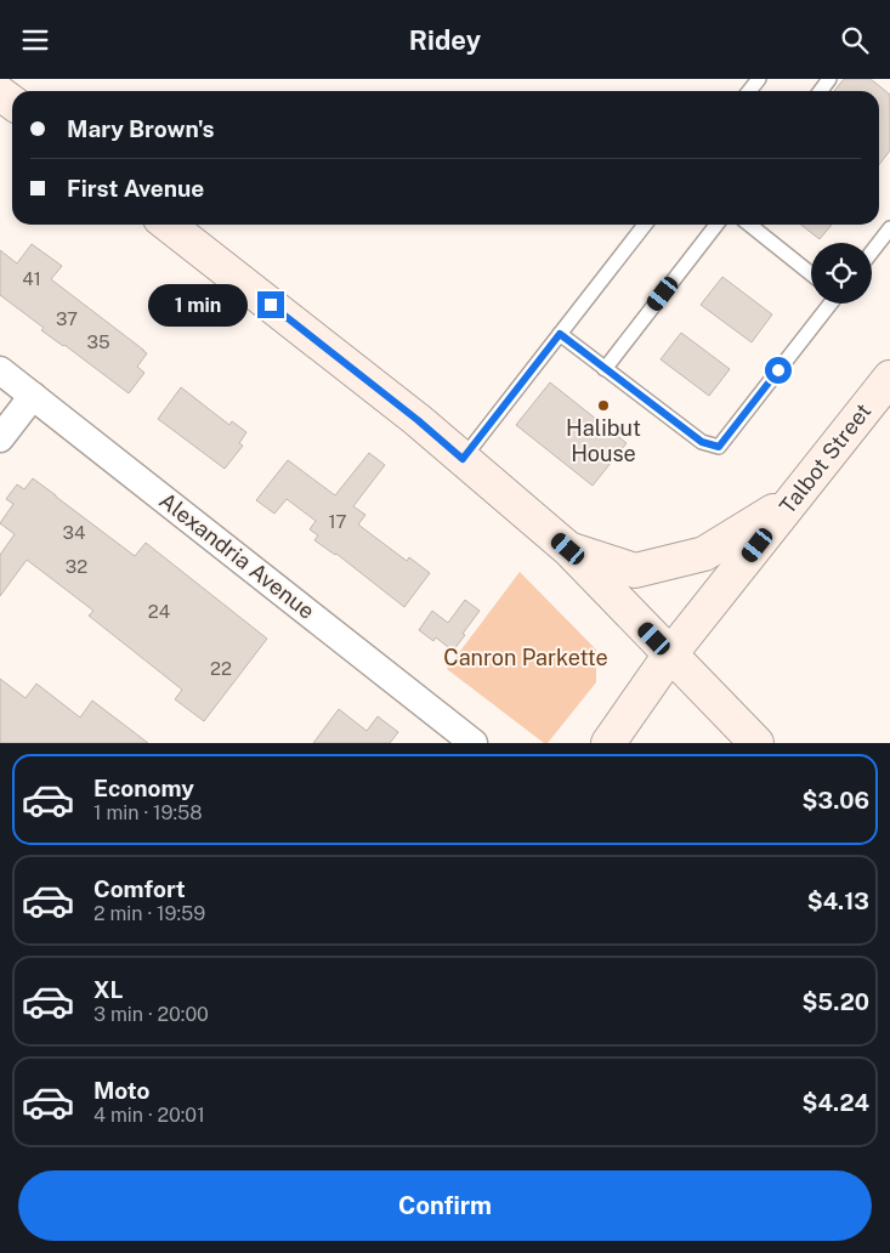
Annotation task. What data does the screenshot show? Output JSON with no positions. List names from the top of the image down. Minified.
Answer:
{"streets":{"main road":["Talbot Street"],"street":["Alexandria Avenue"]},"parks":["Canron Parkette"],"places":["Halibut House"],"house_numbers":["41","37","35","17","34","32","24","22"],"page":{"header":"Ridey","banner":["Mary Brown's","First Avenue"],"bubble":"1 min","list":[{"name":"Economy","note":"1 min · 19:58","value":"$3.06"},{"name":"Comfort","note":"2 min · 19:59","value":"$4.13"},{"name":"XL","note":"3 min · 20:00","value":"$5.20"},{"name":"Moto","note":"4 min · 20:01","value":"$4.24"}],"buttons":"Confirm"}}
